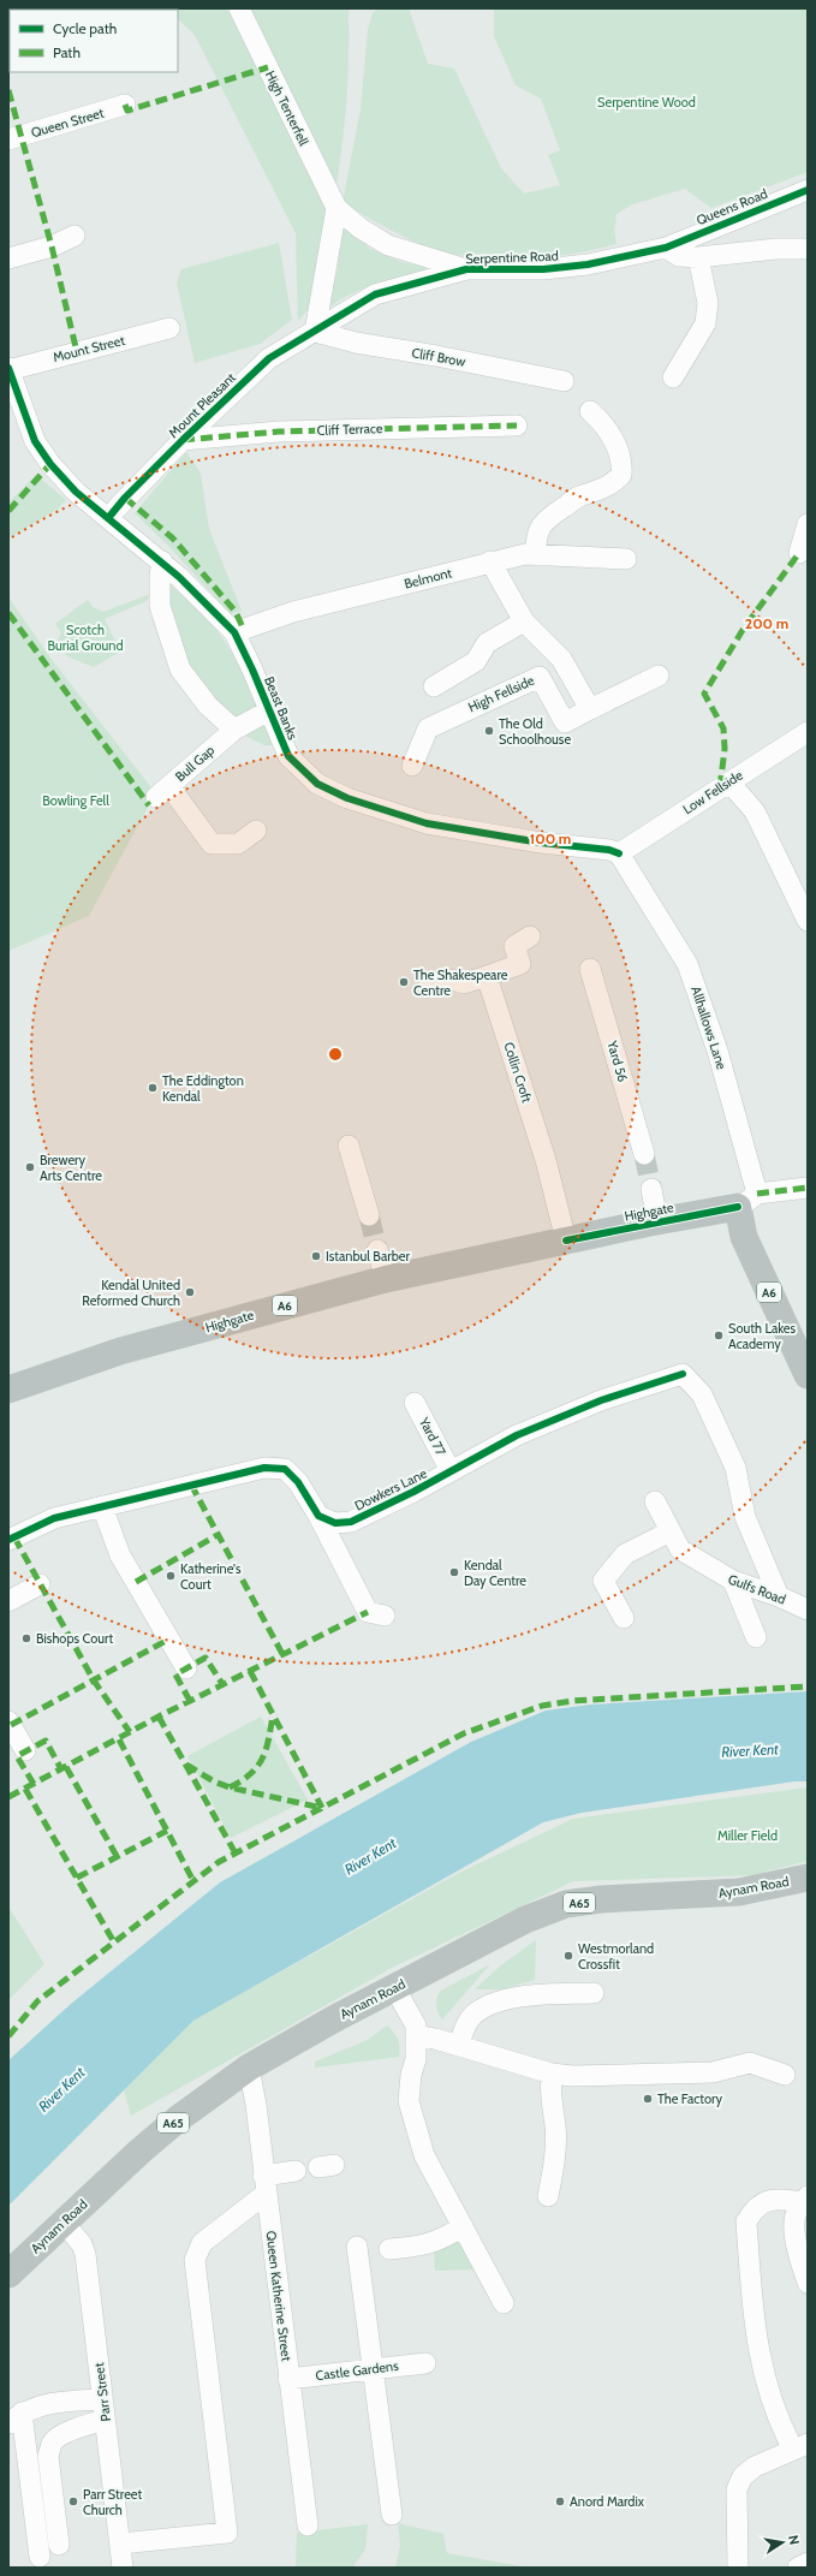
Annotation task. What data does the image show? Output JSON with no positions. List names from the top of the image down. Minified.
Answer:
{"streets":{"highway":["Highgate","A6","Aynam Road","A65"],"street":["High Tenterfell","Queen Street","Queens Road","Serpentine Road","Mount Street","Cliff Brow","Mount Pleasant","Cliff Terrace","Belmont","High Fellside","Beast Banks","Bull Gap","Low Fellside","Allhallows Lane","Yard 56","Collin Croft","Yard 77","Dowkers Lane","Gulfs Road","Queen Katherine Street","Castle Gardens","Parr Street"]},"crossings":[["High Tenterfell","Serpentine Road"],["Queens Road","Serpentine Road"],["Serpentine Road","Cliff Brow"],["Serpentine Road","Mount Pleasant"],["Mount Street","Beast Banks"],["Cliff Brow","Mount Pleasant"],["Mount Pleasant","Cliff Terrace"],["Belmont","Beast Banks"],["Beast Banks","Bull Gap"],["Beast Banks","Low Fellside"],["Beast Banks","Allhallows Lane"],["Low Fellside","Allhallows Lane"],["Allhallows Lane","Highgate"],["Allhallows Lane","A6"],["Collin Croft","Highgate"],["Highgate","A6"],["Yard 77","Dowkers Lane"],["Dowkers Lane","Gulfs Road"],["Aynam Road","Queen Katherine Street"],["Aynam Road","Parr Street"],["Queen Katherine Street","Castle Gardens"]],"water":["River Kent"],"parks":["Serpentine Wood","Scotch Burial Ground","Bowling Fell","Miller Field"],"places":["The Old Schoolhouse","The Shakespeare Centre","The Eddington Kendal","Brewery Arts Centre","Istanbul Barber","Kendal United Reformed Church","South Lakes Academy","Kendal Day Centre","Katherine's Court","Bishops Court","Westmorland Crossfit","The Factory","Parr Street Church","Anord Mardix"],"legend":["Cycle path","Path"],"north":"right","rings":["200 m","100 m"]}
